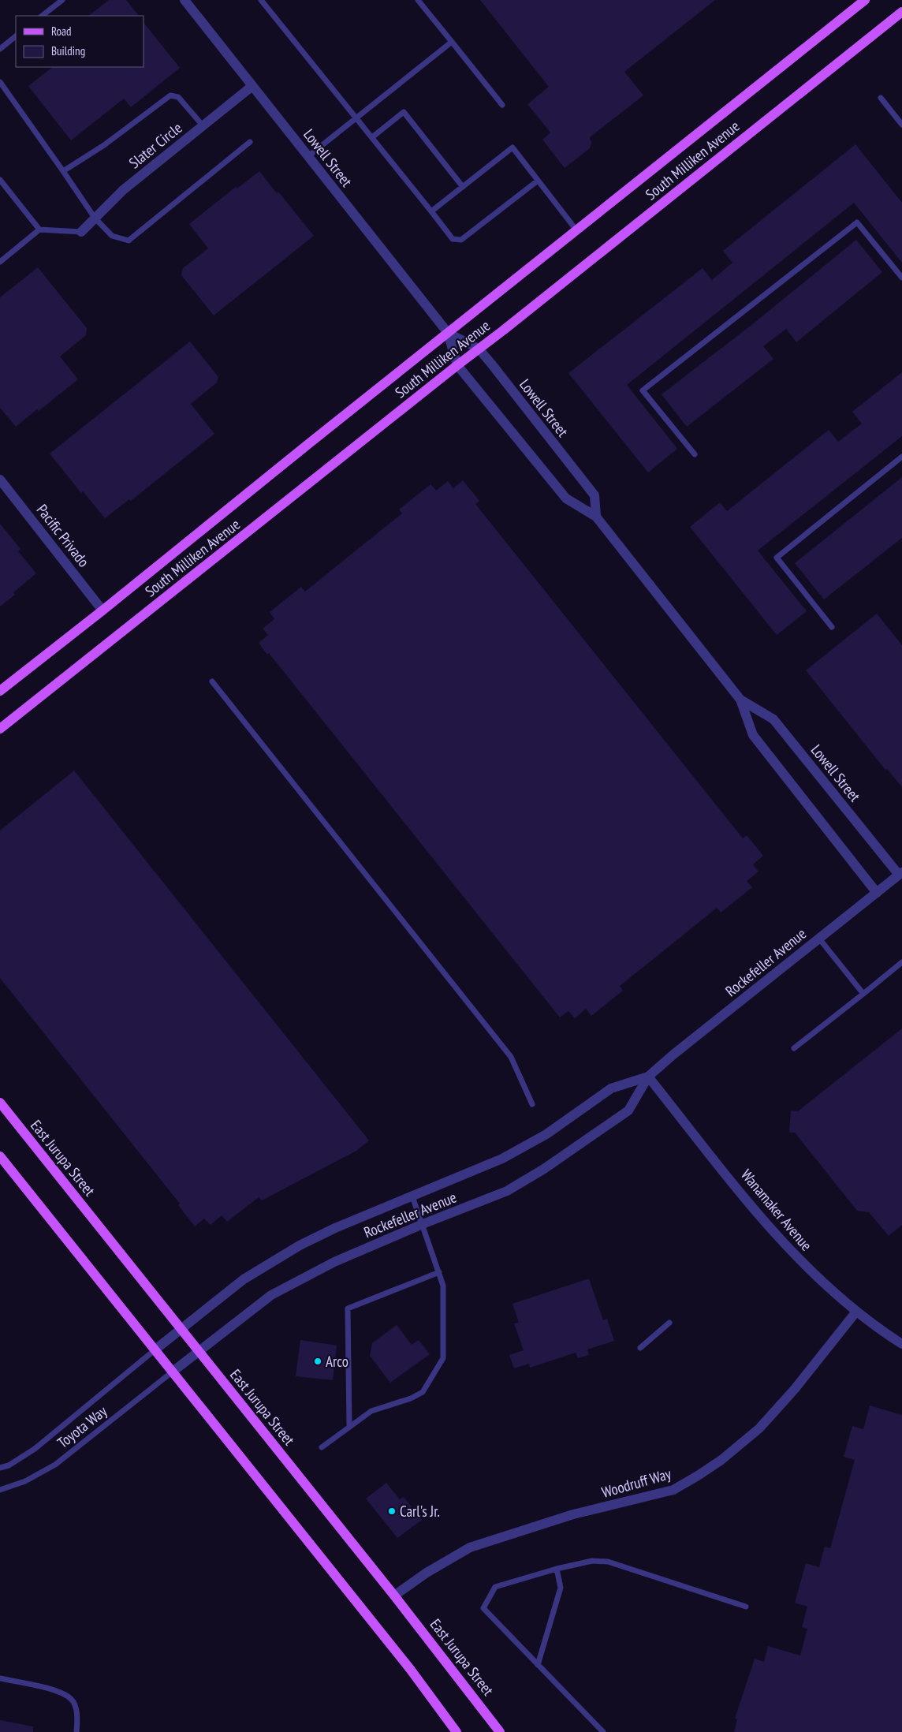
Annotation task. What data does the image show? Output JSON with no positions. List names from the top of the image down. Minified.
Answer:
{"streets":{"main road":["South Milliken Avenue","East Jurupa Street"],"street":["Slater Circle","Lowell Street","Pacific Privado","Rockefeller Avenue","Wanamaker Avenue","Woodruff Way"],"lane":["Toyota Way"]},"crossings":[["Slater Circle","Lowell Street"],["Lowell Street","South Milliken Avenue"],["Lowell Street","Rockefeller Avenue"],["South Milliken Avenue","Pacific Privado"],["Rockefeller Avenue","East Jurupa Street"],["Rockefeller Avenue","Wanamaker Avenue"],["Rockefeller Avenue","Toyota Way"],["East Jurupa Street","Woodruff Way"],["Wanamaker Avenue","Woodruff Way"]],"places":["Arco","Carl's Jr."],"legend":["Road","Building"]}
